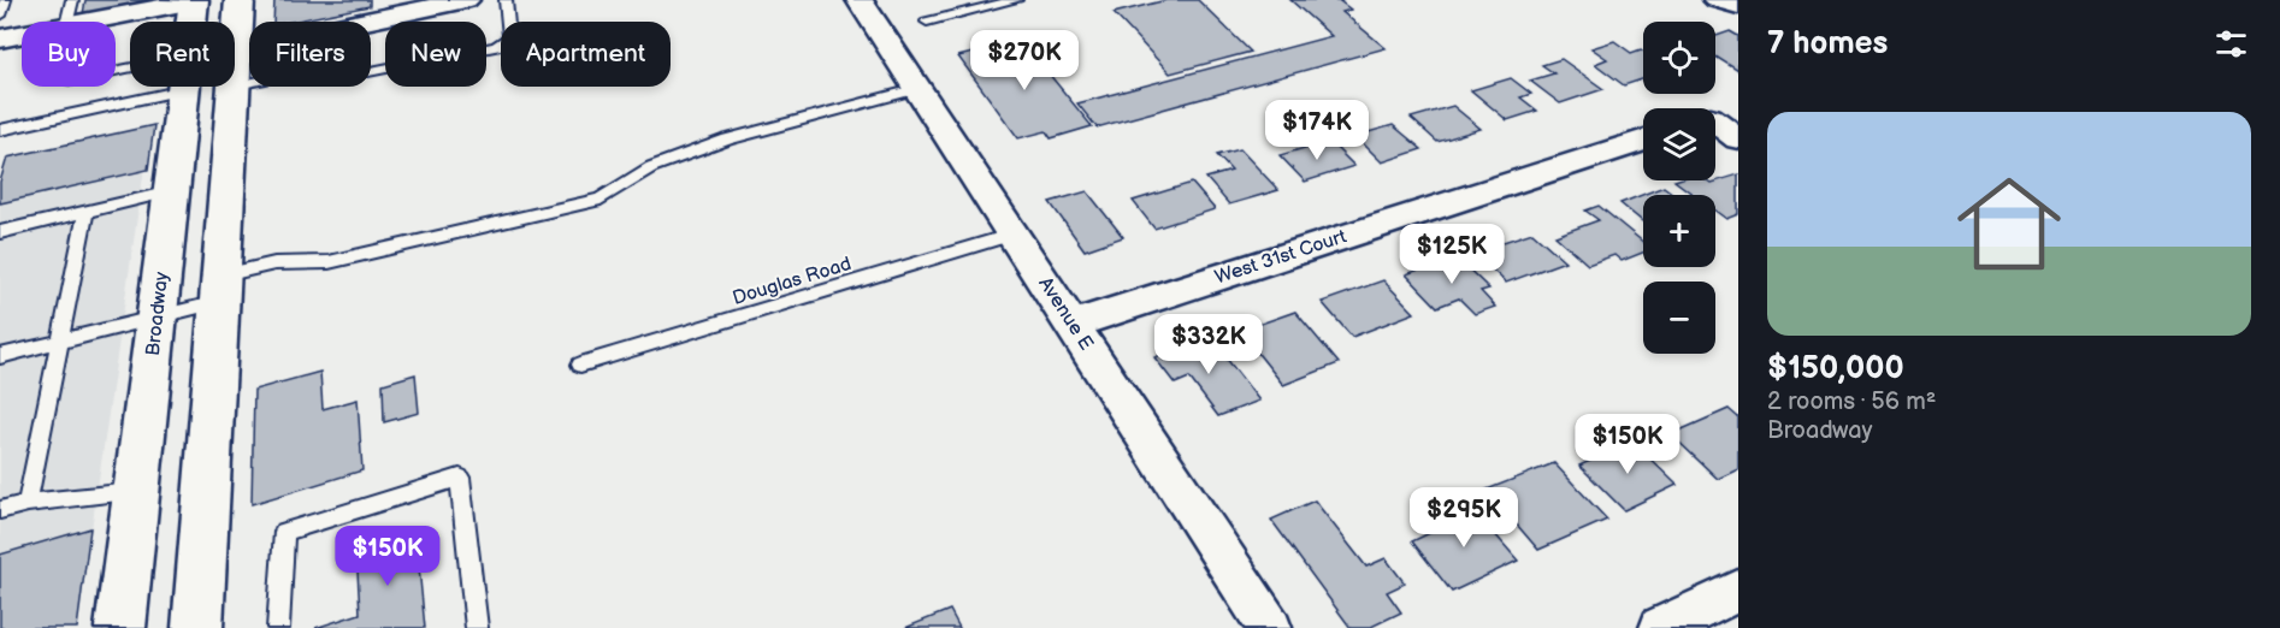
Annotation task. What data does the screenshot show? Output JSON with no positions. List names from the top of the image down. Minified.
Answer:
{"streets":{"main road":["Broadway"],"street":["West 31st Court","Avenue E"],"lane":["Douglas Road"]},"crossings":[["West 31st Court","Avenue E"],["Douglas Road","Avenue E"]],"page":{"heading":"7 homes","map_buttons":["+","−"],"chip":["Buy","Rent","Filters","New","Apartment"],"price":["$270K","$174K","$125K","$332K","$150K","$295K","$150K"],"list":[{"name":"$150,000","note":"2 rooms · 56 m² · Broadway"}]}}
